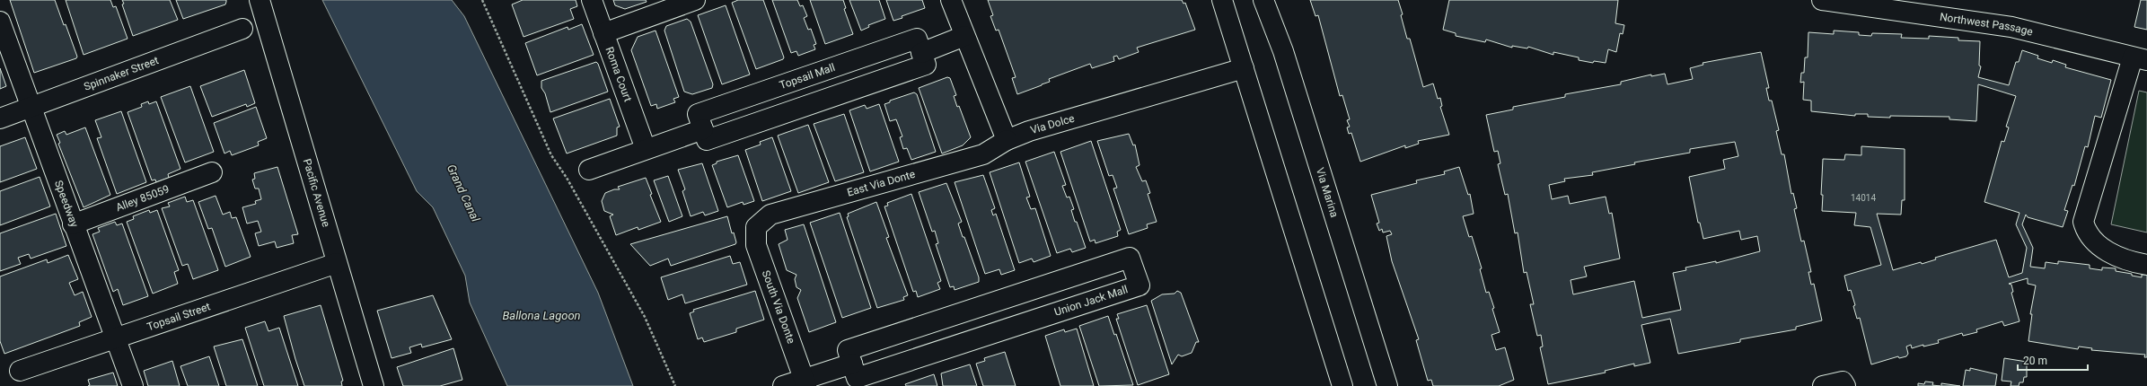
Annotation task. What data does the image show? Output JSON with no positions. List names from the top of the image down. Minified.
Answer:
{"streets":{"street":["Northwest Passage","Spinnaker Street","Roma Court","Topsail Mall","Via Dolce","East Via Donte","Via Marina","Pacific Avenue","Alley 85059","Speedway","Union Jack Mall","South Via Donte","Topsail Street"]},"crossings":[["Spinnaker Street","Speedway"],["Via Dolce","East Via Donte"],["East Via Donte","South Via Donte"],["Pacific Avenue","Topsail Street"],["Alley 85059","Speedway"],["Speedway","Topsail Street"]],"water":["Grand Canal","Ballona Lagoon"],"house_numbers":["14014"],"scale_bar":"20 m"}
